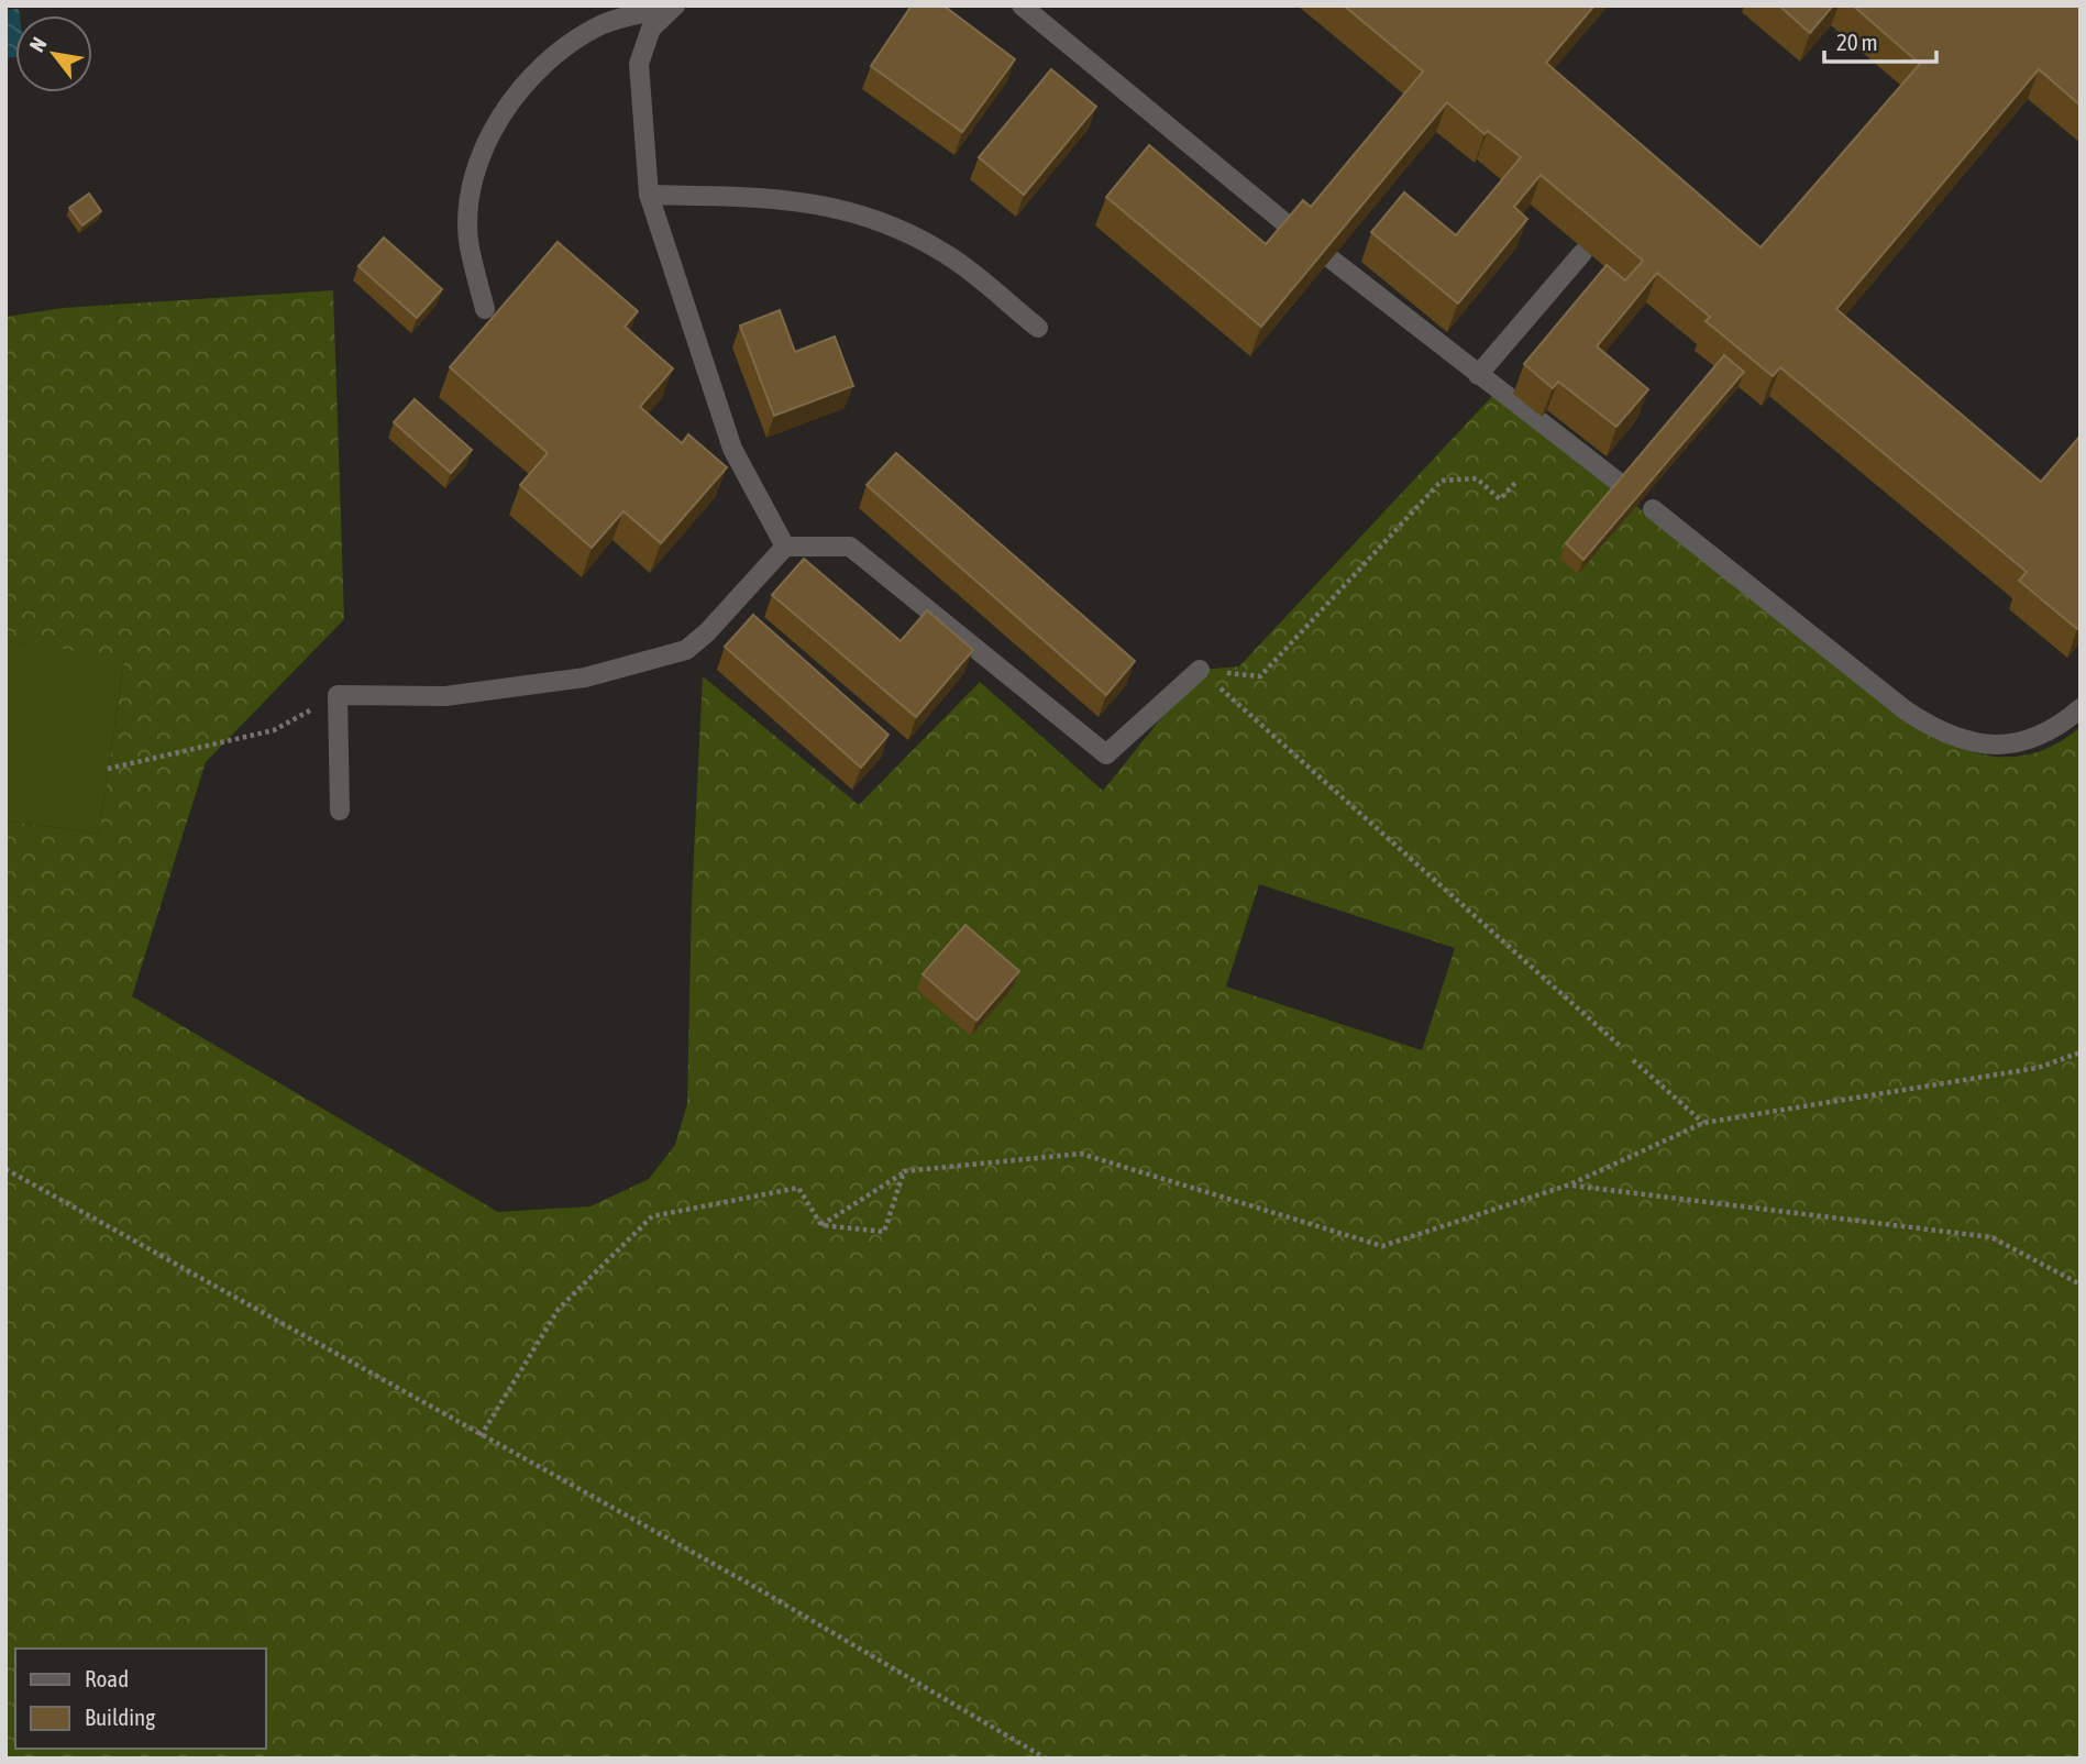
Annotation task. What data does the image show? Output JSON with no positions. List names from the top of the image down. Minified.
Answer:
{"legend":["Road","Building"],"scale_bar":"20 m","north":"top left"}
